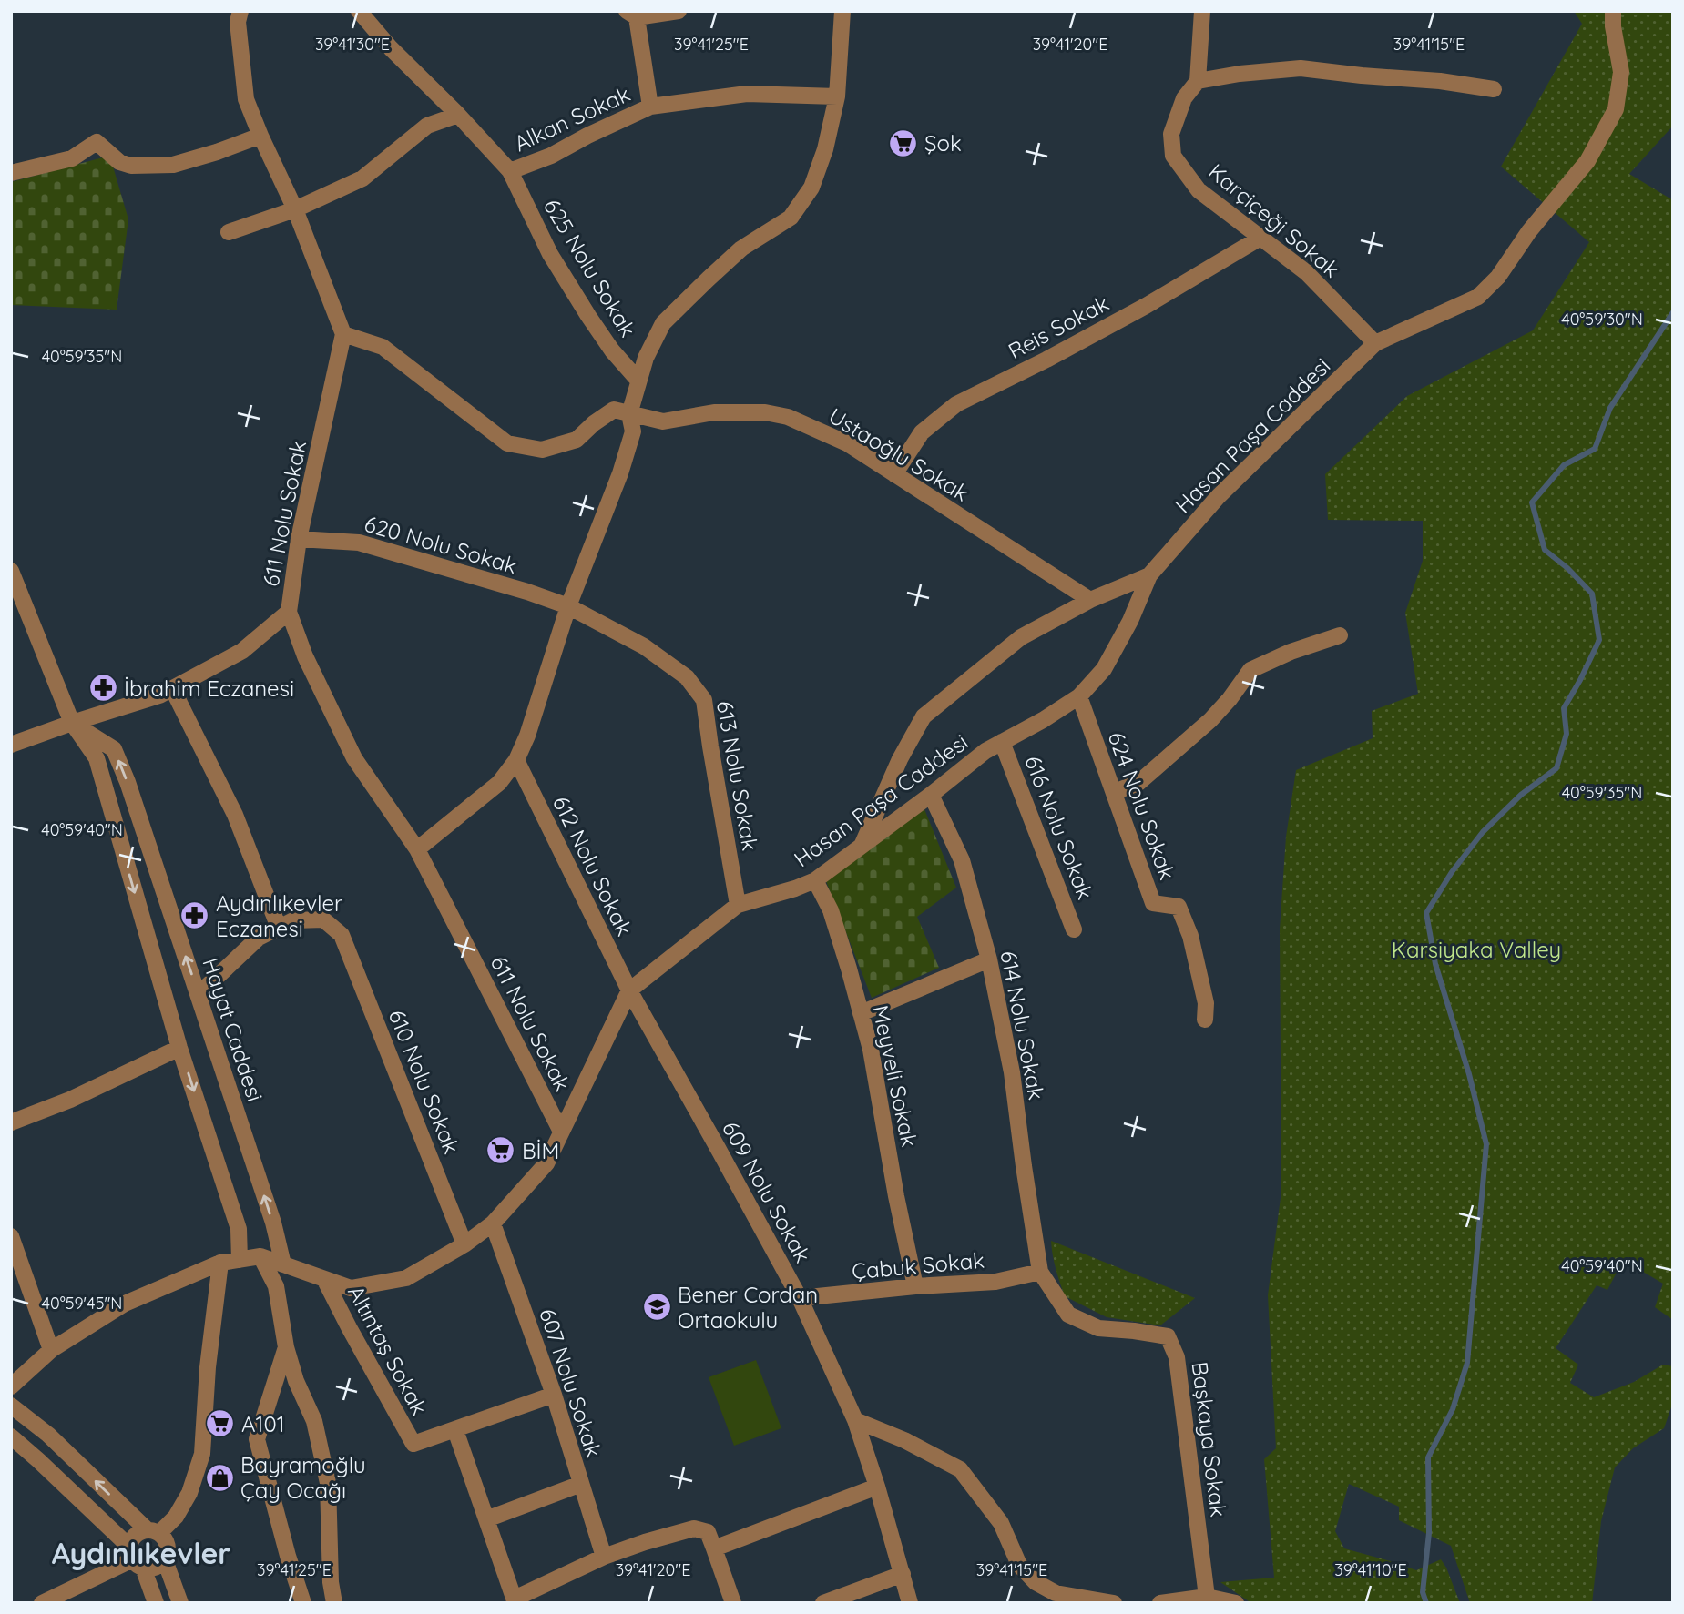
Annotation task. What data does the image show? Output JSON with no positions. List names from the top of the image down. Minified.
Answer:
{"streets":{"street":["Alkan Sokak","Karçiçeği Sokak","625 Nolu Sokak","Reis Sokak","Hasan Paşa Caddesi","Ustaoğlu Sokak","611 Nolu Sokak","620 Nolu Sokak","613 Nolu Sokak","624 Nolu Sokak","616 Nolu Sokak","612 Nolu Sokak","614 Nolu Sokak","Hayat Caddesi","Meyveli Sokak","610 Nolu Sokak","609 Nolu Sokak","Çabuk Sokak","Altıntaş Sokak","607 Nolu Sokak","Başkaya Sokak"]},"crossings":[["Alkan Sokak","625 Nolu Sokak"],["Karçiçeği Sokak","Reis Sokak"],["Karçiçeği Sokak","Hasan Paşa Caddesi"],["Reis Sokak","Ustaoğlu Sokak"],["Hasan Paşa Caddesi","611 Nolu Sokak"],["Hasan Paşa Caddesi","613 Nolu Sokak"],["Hasan Paşa Caddesi","624 Nolu Sokak"],["Hasan Paşa Caddesi","616 Nolu Sokak"],["Hasan Paşa Caddesi","612 Nolu Sokak"],["Hasan Paşa Caddesi","614 Nolu Sokak"],["Hasan Paşa Caddesi","Hayat Caddesi"],["Hasan Paşa Caddesi","Meyveli Sokak"],["Hasan Paşa Caddesi","610 Nolu Sokak"],["Hasan Paşa Caddesi","609 Nolu Sokak"],["Hasan Paşa Caddesi","Altıntaş Sokak"],["Hasan Paşa Caddesi","607 Nolu Sokak"],["Ustaoğlu Sokak","611 Nolu Sokak"],["611 Nolu Sokak","620 Nolu Sokak"],["620 Nolu Sokak","613 Nolu Sokak"],["612 Nolu Sokak","609 Nolu Sokak"],["614 Nolu Sokak","Çabuk Sokak"],["614 Nolu Sokak","Başkaya Sokak"],["Meyveli Sokak","Çabuk Sokak"],["609 Nolu Sokak","Çabuk Sokak"],["Çabuk Sokak","Başkaya Sokak"]],"districts":["Aydınlıkevler"],"parks":["Karsiyaka Valley"],"places":{"supermarket":["Şok","BİM","A101"],"pharmacy":["İbrahim Eczanesi","Aydınlıkevler Eczanesi"],"school or university":["Bener Cordan Ortaokulu"],"shop":["Bayramoğlu Çay Ocağı"]},"coordinates":["39°41'30\"E","39°41'25\"E","39°41'20\"E","39°41'15\"E","40°59'30\"N","40°59'35\"N","40°59'40\"N","40°59'45\"N","39°41'10\"E"]}
